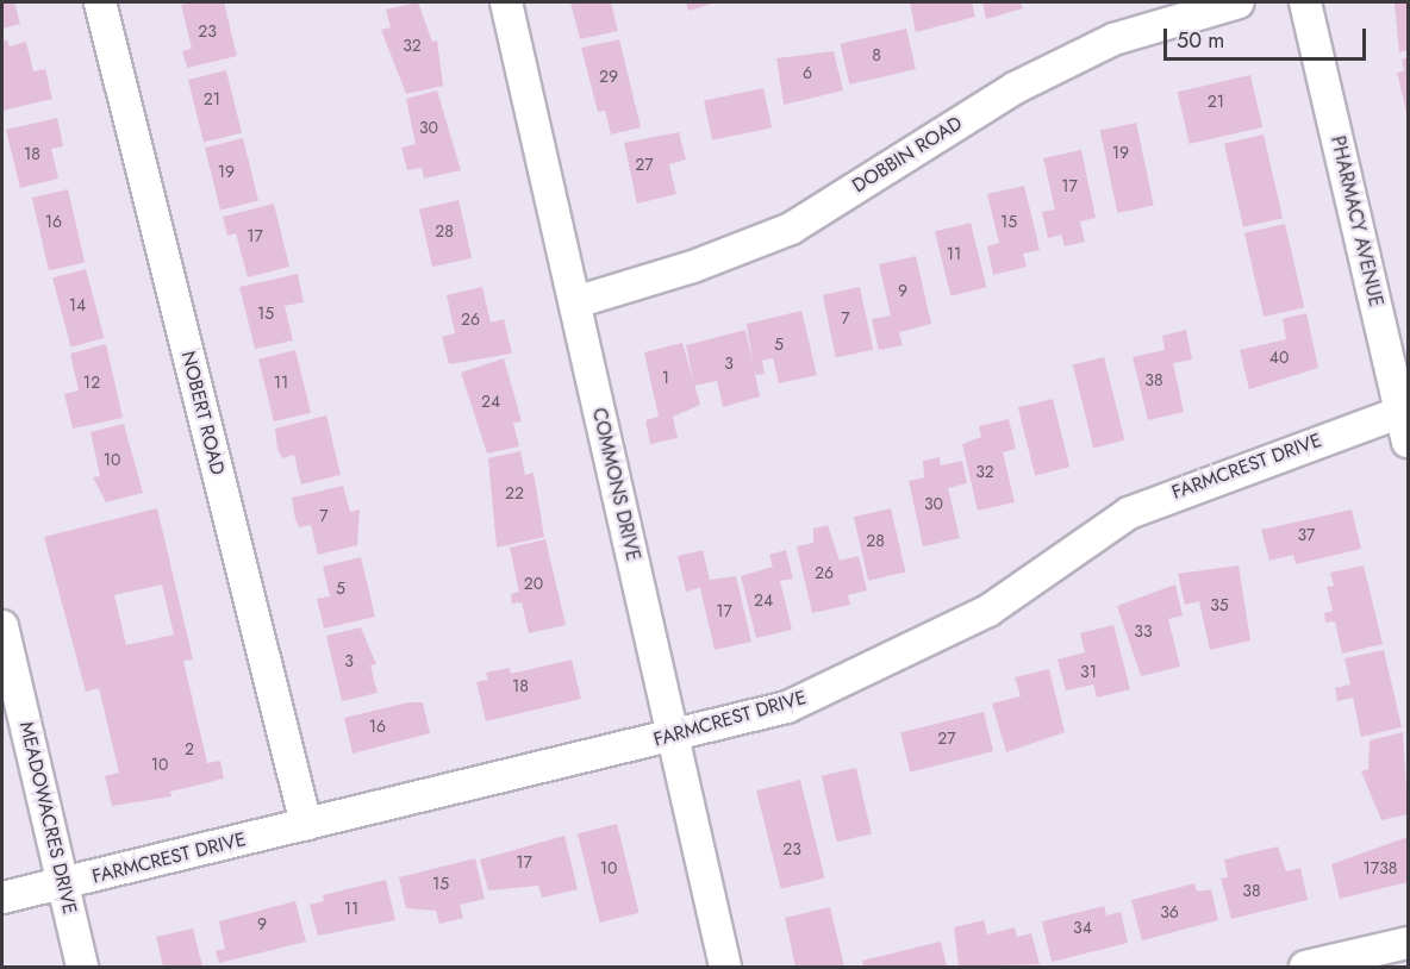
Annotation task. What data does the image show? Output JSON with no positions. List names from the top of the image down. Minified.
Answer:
{"streets":{"street":["DOBBIN ROAD","PHARMACY AVENUE","NOBERT ROAD","FARMCREST DRIVE","COMMONS DRIVE","MEADOWACRES DRIVE"]},"crossings":[["DOBBIN ROAD","COMMONS DRIVE"],["PHARMACY AVENUE","FARMCREST DRIVE"],["NOBERT ROAD","FARMCREST DRIVE"],["FARMCREST DRIVE","COMMONS DRIVE"],["FARMCREST DRIVE","MEADOWACRES DRIVE"]],"house_numbers":["23","32","8","6","29","21","21","30","19","18","27","19","17","16","15","28","17","11","9","14","15","7","26","5","40","3","1","38","12","11","24","10","32","22","30","7","37","28","26","20","5","24","35","17","33","3","31","18","16","27","2","10","23","17","10","1738","15","38","11","36","9","34"],"scale_bar":"50 m"}
